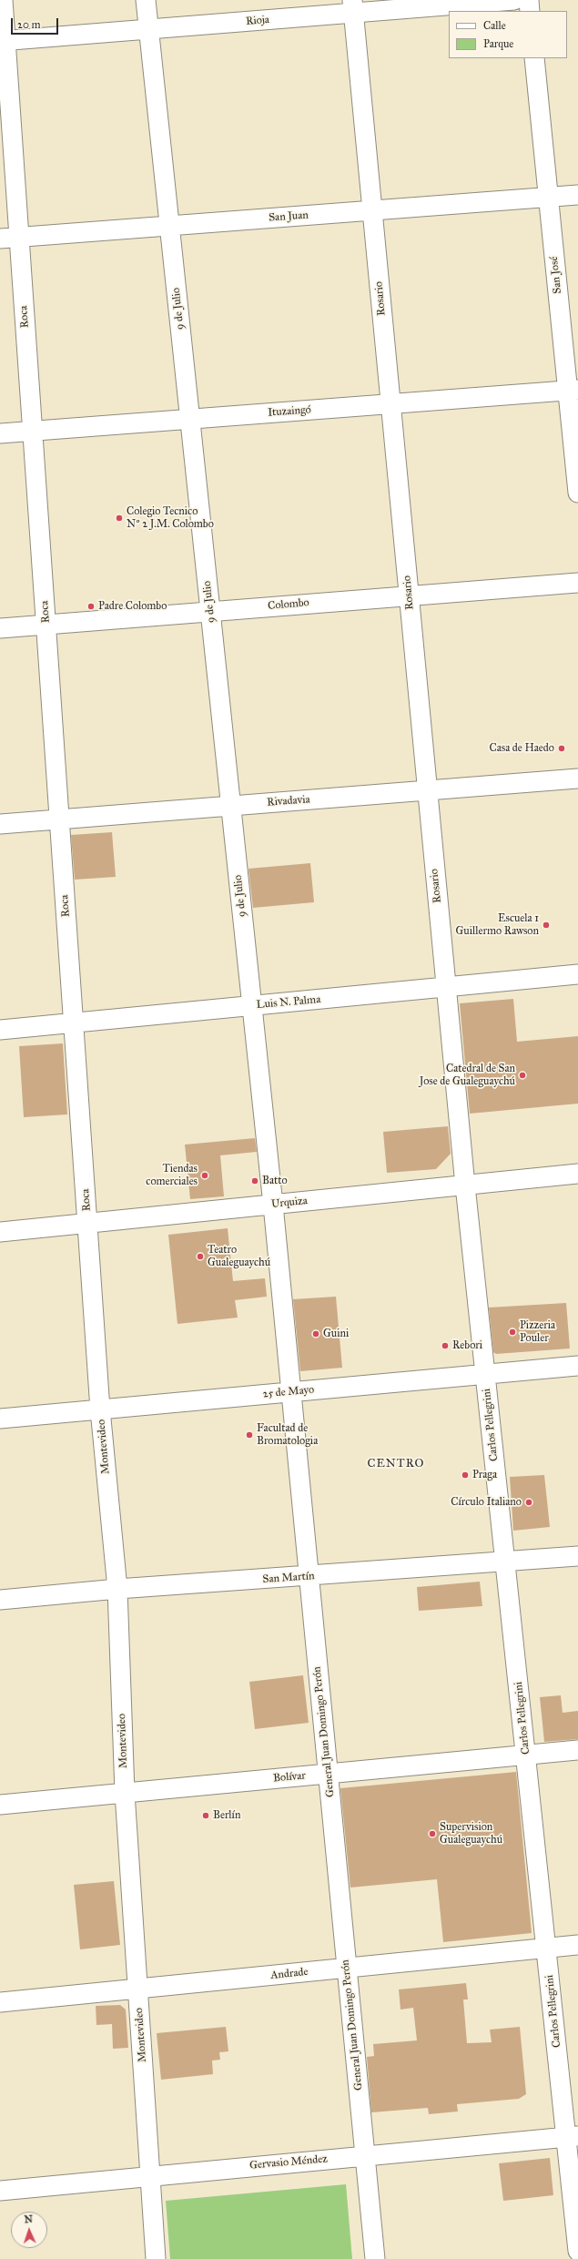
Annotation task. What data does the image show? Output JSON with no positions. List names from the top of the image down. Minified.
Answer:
{"streets":{"street":["Rioja","San Juan","San José","Rosario","9 de Julio","Roca","Ituzaingó","Colombo","Rivadavia","Luis N. Palma","Urquiza","25 de Mayo","Carlos Pellegrini","Montevideo","San Martín","General Juan Domingo Perón","Bolívar","Andrade","Gervasio Méndez"]},"crossings":[["Rioja","Rosario"],["Rioja","9 de Julio"],["Rioja","Roca"],["San Juan","San José"],["San Juan","Rosario"],["San Juan","9 de Julio"],["San Juan","Roca"],["San José","Ituzaingó"],["Rosario","Ituzaingó"],["Rosario","Colombo"],["Rosario","Rivadavia"],["Rosario","Luis N. Palma"],["Rosario","Urquiza"],["Rosario","Carlos Pellegrini"],["9 de Julio","Ituzaingó"],["9 de Julio","Colombo"],["9 de Julio","Rivadavia"],["9 de Julio","Luis N. Palma"],["9 de Julio","Urquiza"],["9 de Julio","General Juan Domingo Perón"],["Roca","Ituzaingó"],["Roca","Colombo"],["Roca","Rivadavia"],["Roca","Luis N. Palma"],["Roca","Urquiza"],["Roca","Montevideo"],["Urquiza","Carlos Pellegrini"],["Urquiza","Montevideo"],["Urquiza","General Juan Domingo Perón"],["25 de Mayo","Carlos Pellegrini"],["25 de Mayo","Montevideo"],["25 de Mayo","General Juan Domingo Perón"],["Carlos Pellegrini","San Martín"],["Carlos Pellegrini","Bolívar"],["Carlos Pellegrini","Andrade"],["Carlos Pellegrini","Gervasio Méndez"],["Montevideo","San Martín"],["Montevideo","Bolívar"],["Montevideo","Andrade"],["Montevideo","Gervasio Méndez"],["San Martín","General Juan Domingo Perón"],["General Juan Domingo Perón","Bolívar"],["General Juan Domingo Perón","Andrade"],["General Juan Domingo Perón","Gervasio Méndez"]],"districts":["CENTRO"],"places":["Colegio Tecnico Nº 2 J.M. Colombo","Padre Colombo","Casa de Haedo","Escuela 1 Guillermo Rawson","Catedral de San Jose de Gualeguaychú","Tiendas comerciales","Batto","Teatro Gualeguaychú","Pizzeria Pouler","Guini","Rebori","Facultad de Bromatologia","Praga","Círculo Italiano","Berlín","Supervision Gualeguaychú"],"legend":["Calle","Parque"],"scale_bar":"20 m","north":"top"}
